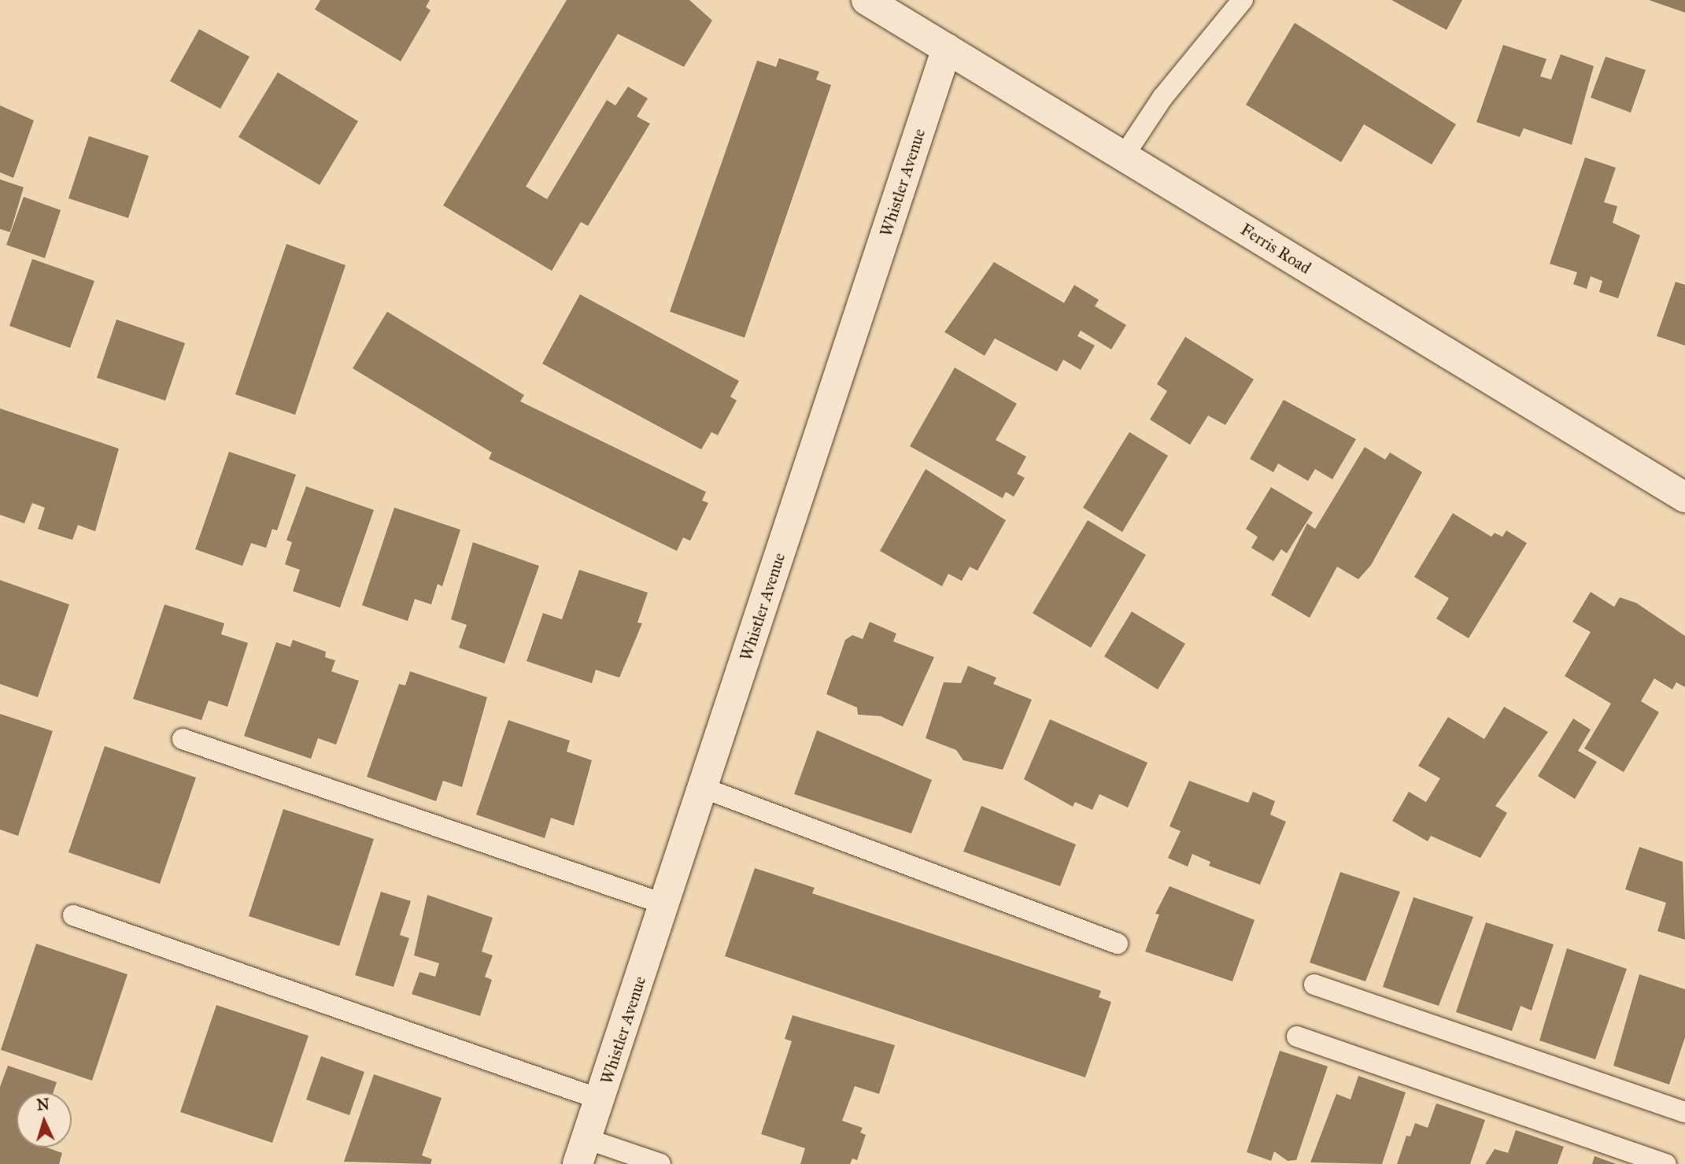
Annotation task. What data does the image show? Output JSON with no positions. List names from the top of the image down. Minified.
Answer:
{"streets":{"street":["Whistler Avenue","Ferris Road"]},"crossings":[["Whistler Avenue","Ferris Road"]],"north":"top"}
